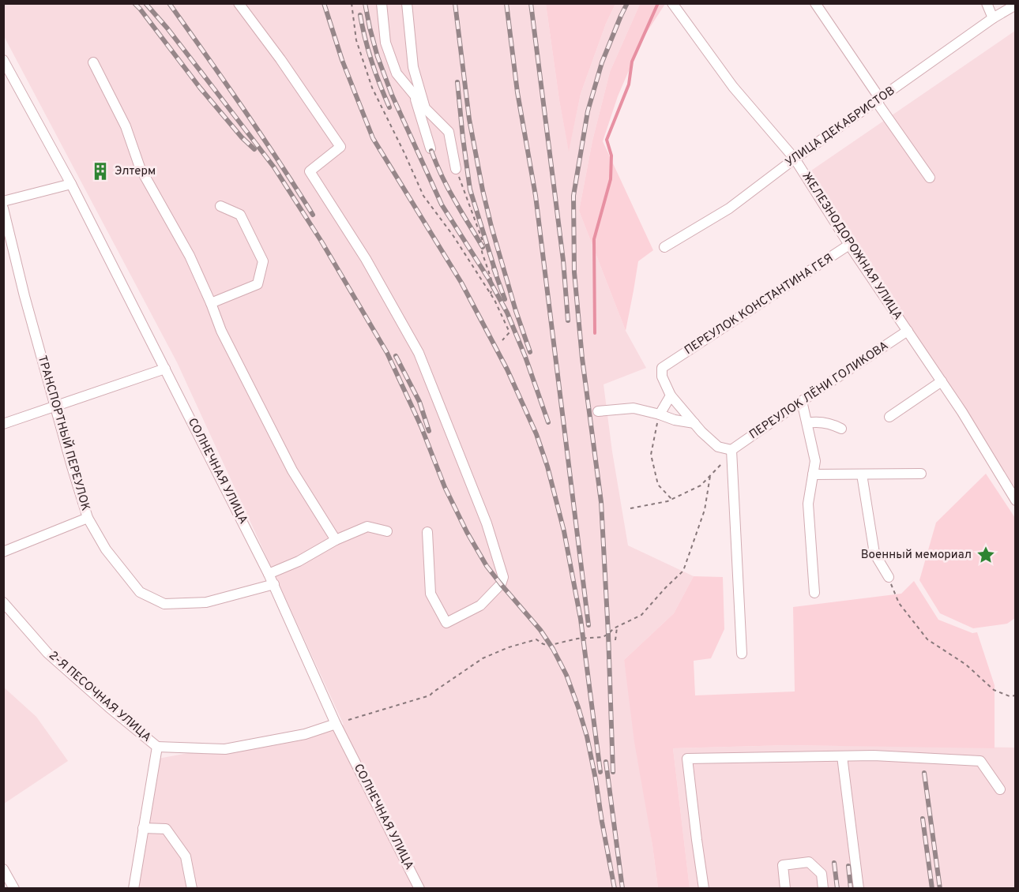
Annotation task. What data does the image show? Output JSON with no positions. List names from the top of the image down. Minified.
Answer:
{"streets":{"street":["УЛИЦА ДЕКАБРИСТОВ","ЖЕЛЕЗНОДОРОЖНАЯ УЛИЦА","ПЕРЕУЛОК КОНСТАНТИНА ГЕЯ","ПЕРЕУЛОК ЛЁНИ ГОЛИКОВА","ТРАНСПОРТНЫЙ ПЕРЕУЛОК","СОЛНЕЧНАЯ УЛИЦА","2-Я ПЕСОЧНАЯ УЛИЦА"]},"crossings":[["УЛИЦА ДЕКАБРИСТОВ","ЖЕЛЕЗНОДОРОЖНАЯ УЛИЦА"],["ЖЕЛЕЗНОДОРОЖНАЯ УЛИЦА","ПЕРЕУЛОК КОНСТАНТИНА ГЕЯ"],["ЖЕЛЕЗНОДОРОЖНАЯ УЛИЦА","ПЕРЕУЛОК ЛЁНИ ГОЛИКОВА"],["ТРАНСПОРТНЫЙ ПЕРЕУЛОК","СОЛНЕЧНАЯ УЛИЦА"]],"places":{"building":["Элтерм"],"place":["Военный мемориал"]}}
